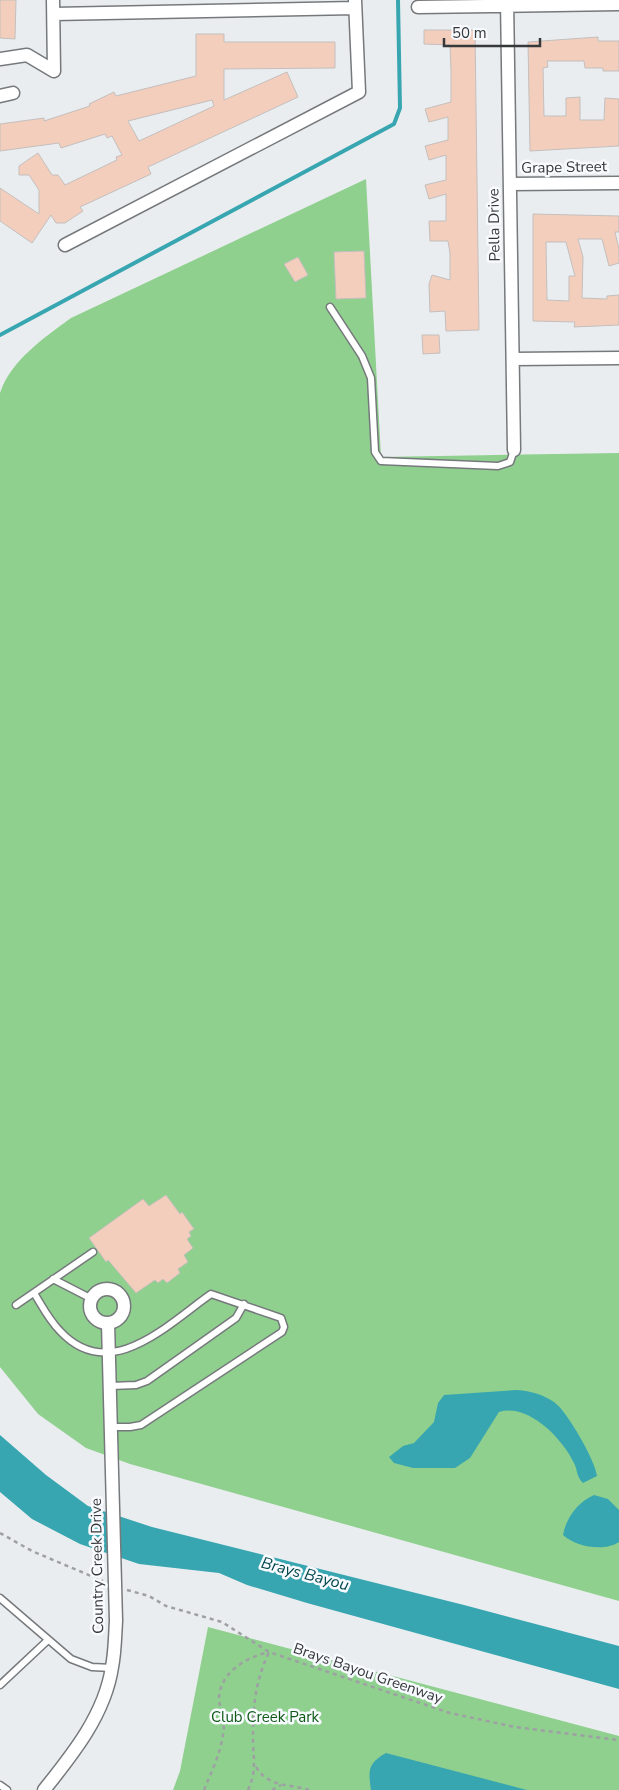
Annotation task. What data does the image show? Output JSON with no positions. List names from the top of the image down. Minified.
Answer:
{"streets":{"street":["Grape Street","Pella Drive","Country Creek Drive"],"path":["Brays Bayou Greenway"]},"crossings":[["Grape Street","Pella Drive"]],"water":["Brays Bayou"],"parks":["Club Creek Park"],"scale_bar":"50 m"}
